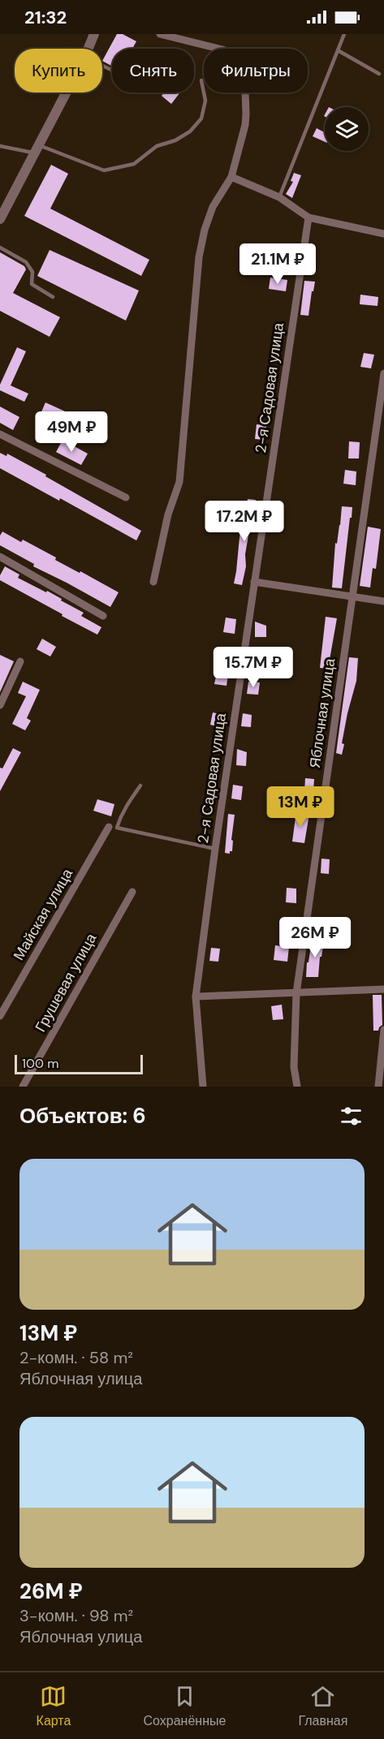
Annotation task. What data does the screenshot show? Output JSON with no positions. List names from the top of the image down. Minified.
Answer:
{"streets":{"street":["2-я Садовая улица","Яблочная улица","Майская улица","Грушевая улица"]},"scale_bar":"100 m","page":{"status":"21:32","chip":["Купить","Снять","Фильтры"],"price":["21.1M ₽","49M ₽","17.2M ₽","15.7M ₽","13M ₽","26M ₽"],"scale":"100 m","heading":"Объектов: 6","list":[{"name":"13M ₽","note":"2-комн. · 58 m² · Яблочная улица"},{"name":"26M ₽","note":"3-комн. · 98 m² · Яблочная улица"}],"tabs":["Карта","Сохранённые","Главная"]}}
